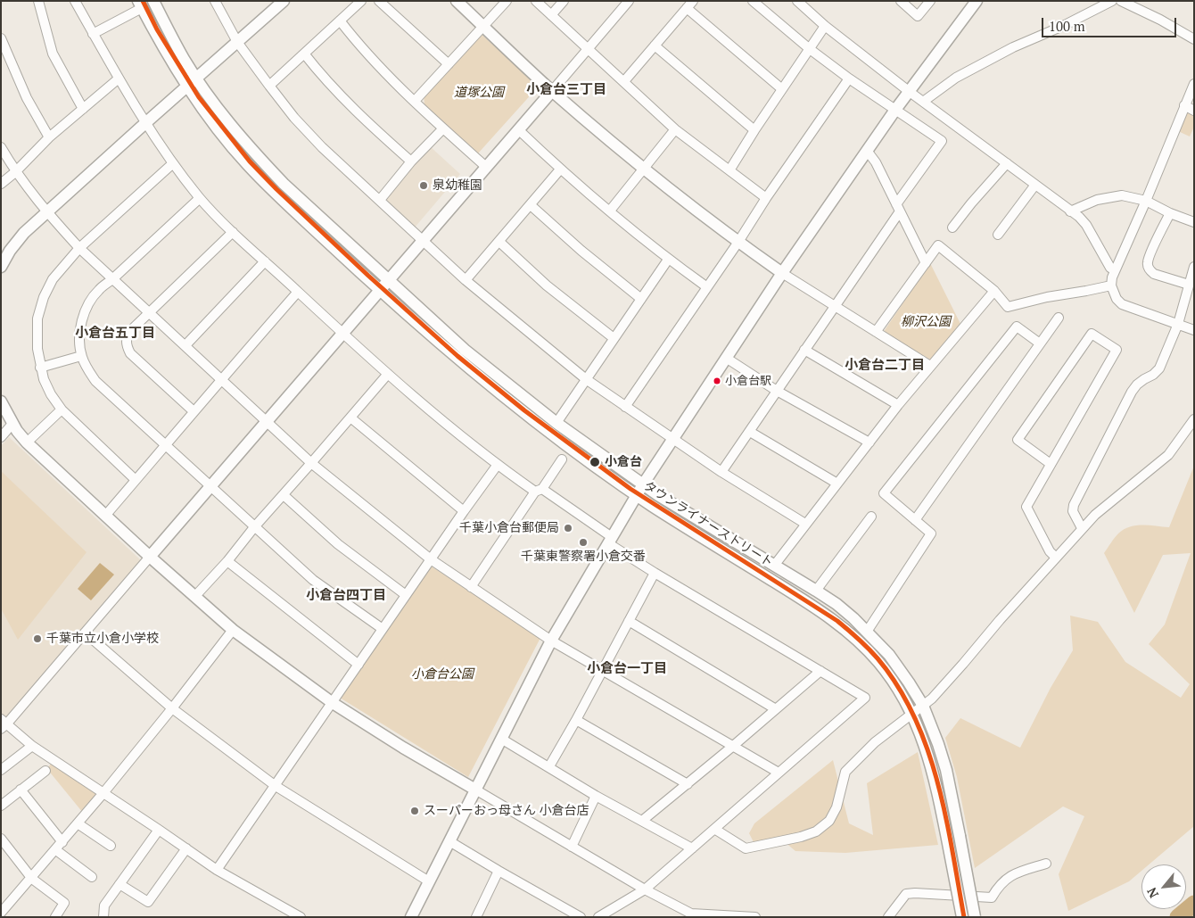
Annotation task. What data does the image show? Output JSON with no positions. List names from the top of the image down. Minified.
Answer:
{"streets":{"street":["タウンライナーストリート"]},"districts":["小倉台三丁目","小倉台五丁目","小倉台二丁目","小倉台四丁目","小倉台一丁目"],"parks":["道塚公園","柳沢公園","小倉台公園"],"places":["泉幼稚園","小倉台駅","小倉台","千葉小倉台郵便局","千葉東警察署小倉交番","千葉市立小倉小学校","スーパーおっ母さん 小倉台店"],"scale_bar":"100 m","north":"bottom left"}
